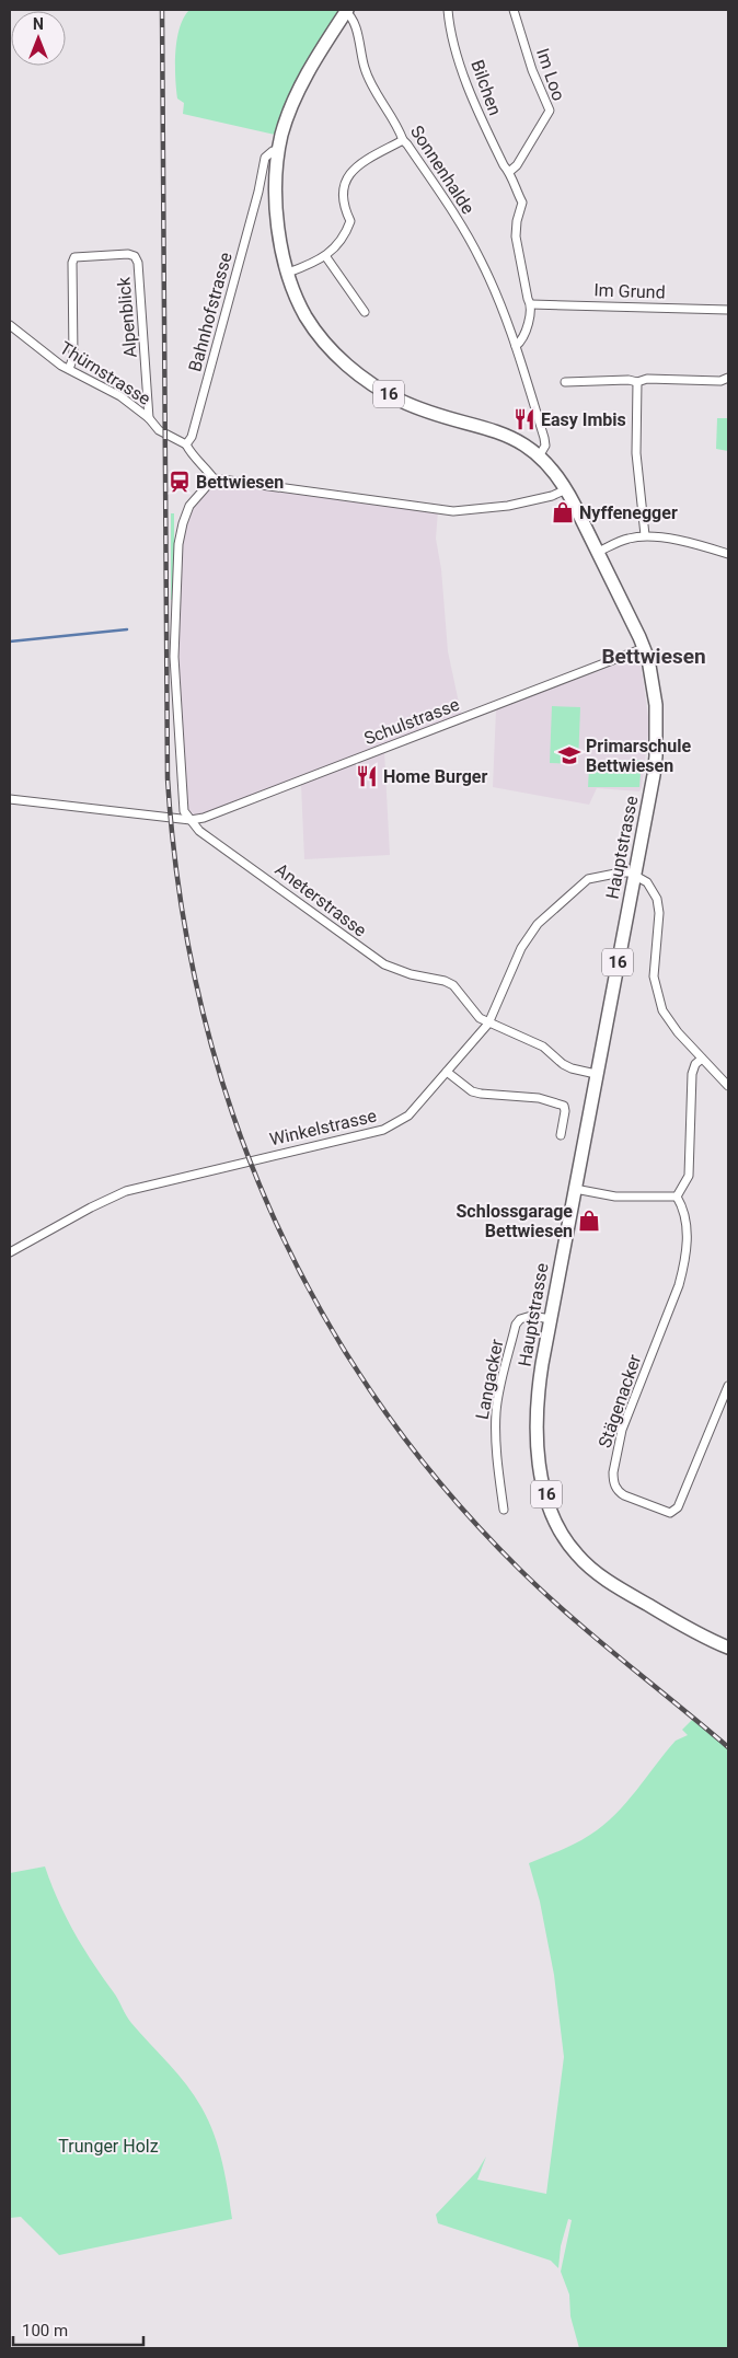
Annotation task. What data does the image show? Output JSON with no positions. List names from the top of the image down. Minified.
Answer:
{"streets":{"main road":["16","Hauptstrasse"],"street":["Im Loo","Bilchen","Sonnenhalde","Im Grund","Bahnhofstrasse","Alpenblick","Thürnstrasse","Schulstrasse","Aneterstrasse","Winkelstrasse","Langacker","Stägenacker"]},"crossings":[["Im Loo","Bilchen"],["Sonnenhalde","Hauptstrasse"],["Bahnhofstrasse","Thürnstrasse"],["Bahnhofstrasse","Hauptstrasse"],["Alpenblick","Thürnstrasse"],["Schulstrasse","Hauptstrasse"],["Schulstrasse","Aneterstrasse"],["Hauptstrasse","Aneterstrasse"],["Hauptstrasse","Winkelstrasse"],["Hauptstrasse","Langacker"],["Aneterstrasse","Winkelstrasse"]],"districts":["Bettwiesen"],"parks":["Trunger Holz"],"places":{"restaurant":["Easy Imbis","Home Burger"],"station":["Bettwiesen"],"shop":["Nyffenegger","Schlossgarage Bettwiesen"],"school or university":["Primarschule Bettwiesen"]},"scale_bar":"100 m","north":"top"}
